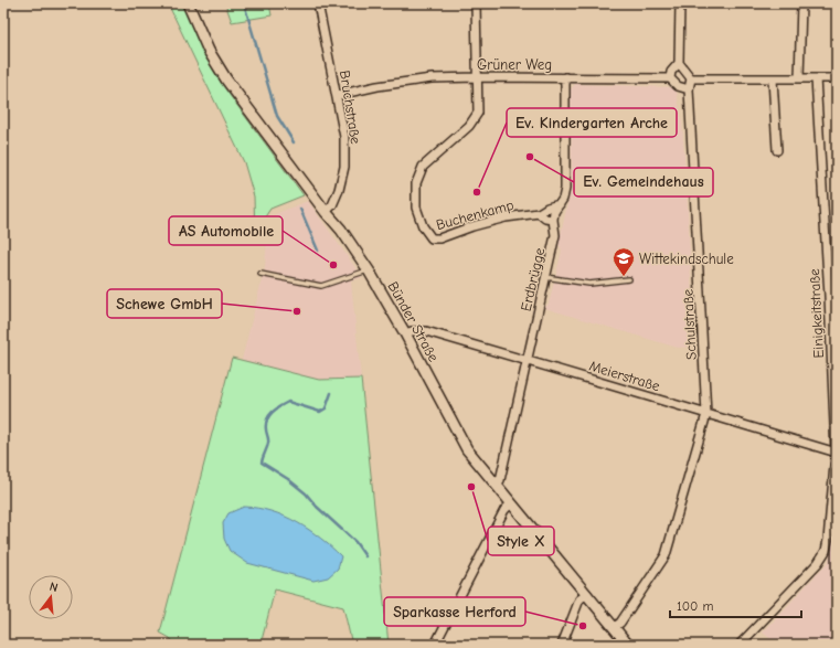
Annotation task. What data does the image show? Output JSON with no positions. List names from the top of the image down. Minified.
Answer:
{"streets":{"main road":["Bünder Straße"],"street":["Grüner Weg","Bruchstraße","Buchenkamp","Erdbrügge","Einigkeitstraße","Schulstraße","Meierstraße"]},"crossings":[["Grüner Weg","Bruchstraße"],["Grüner Weg","Buchenkamp"],["Grüner Weg","Erdbrügge"],["Bruchstraße","Bünder Straße"],["Erdbrügge","Bünder Straße"],["Erdbrügge","Meierstraße"],["Einigkeitstraße","Meierstraße"],["Bünder Straße","Schulstraße"],["Bünder Straße","Meierstraße"],["Schulstraße","Meierstraße"]],"places":{"other":["Ev. Gemeindehaus","Ev. Kindergarten Arche","AS Automobile","Schewe GmbH","Style X","Sparkasse Herford"],"school or university":["Wittekindschule"]},"scale_bar":"100 m","north":"top"}
